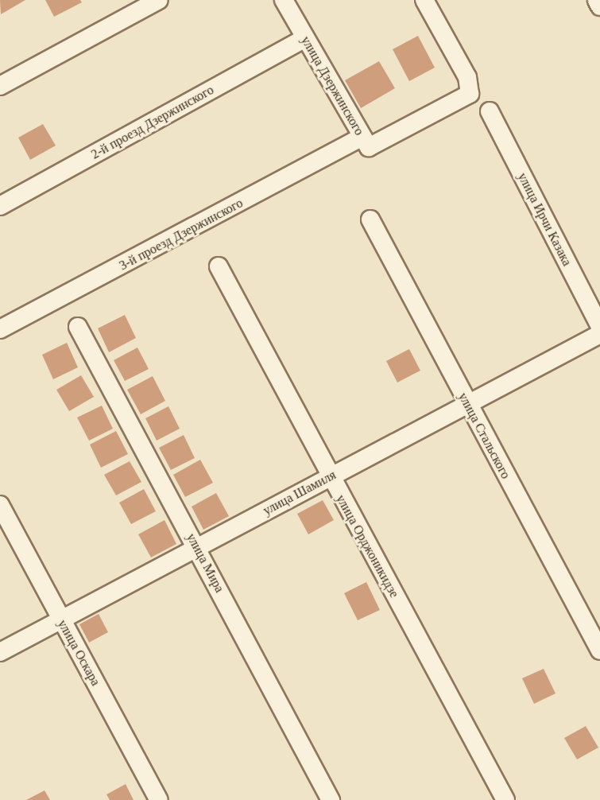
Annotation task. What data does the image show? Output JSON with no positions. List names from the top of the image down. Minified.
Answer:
{"streets":{"street":["улица Дзержинского","2-й проезд Дзержинского","улица Ирчи Казака","3-й проезд Дзержинского","улица Стальского","улица Шамиля","улица Орджоникидзе","улица Мира","улица Оскара"]},"crossings":[["улица Дзержинского","2-й проезд Дзержинского"],["улица Дзержинского","3-й проезд Дзержинского"],["улица Стальского","улица Шамиля"],["улица Шамиля","улица Орджоникидзе"],["улица Шамиля","улица Мира"],["улица Шамиля","улица Оскара"]]}
